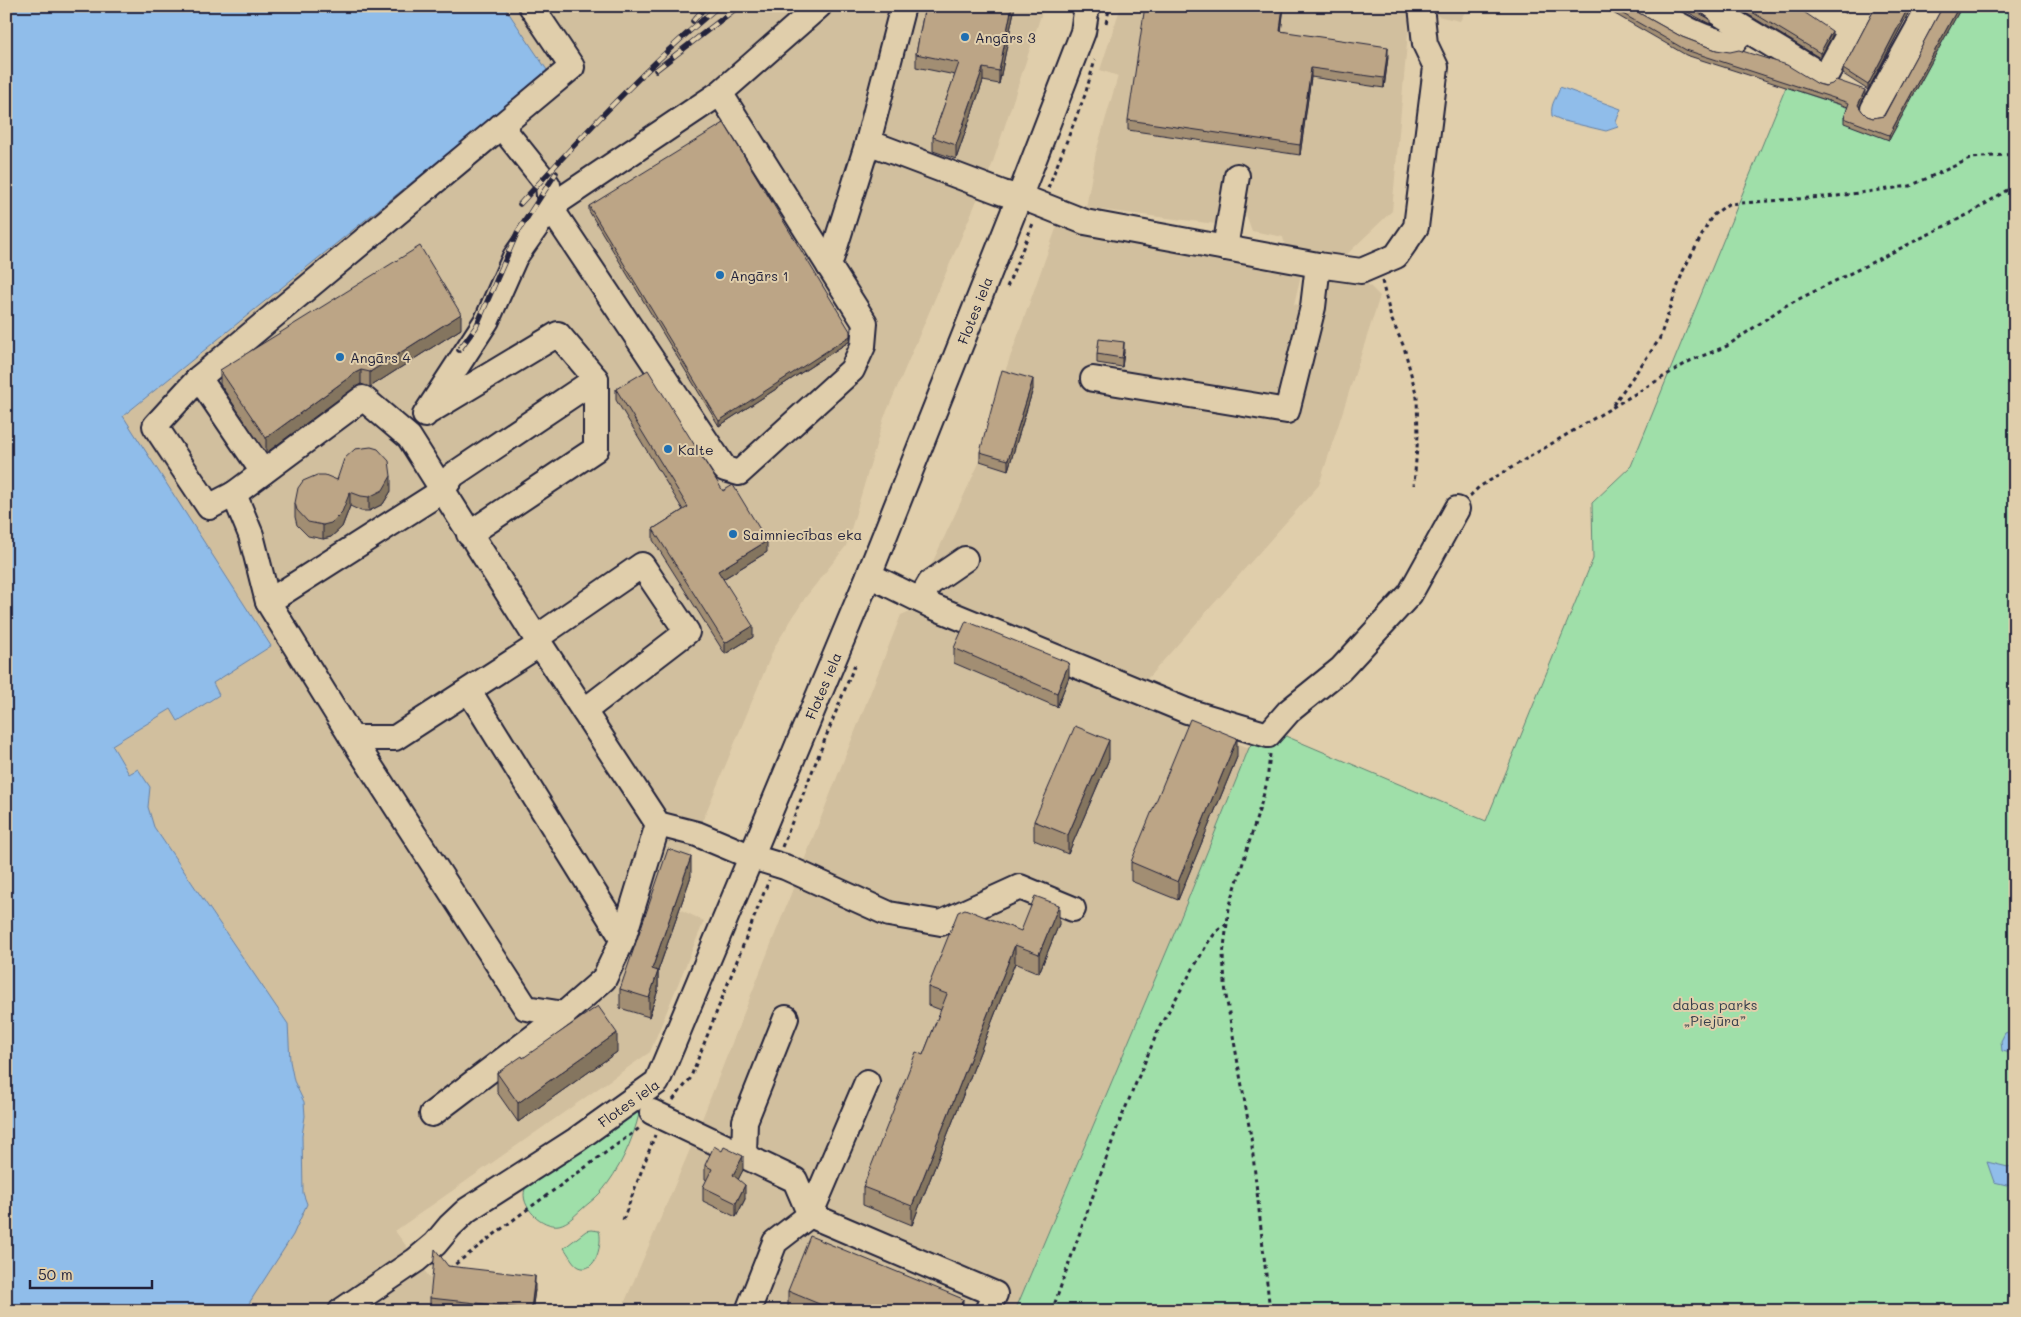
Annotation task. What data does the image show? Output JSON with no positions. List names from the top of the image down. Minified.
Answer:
{"streets":{"street":["Flotes iela"]},"parks":["dabas parks „Piejūra”"],"places":["Angārs 3","Angārs 1","Angārs 4","Kalte","Saimniecības eka"],"scale_bar":"50 m"}
